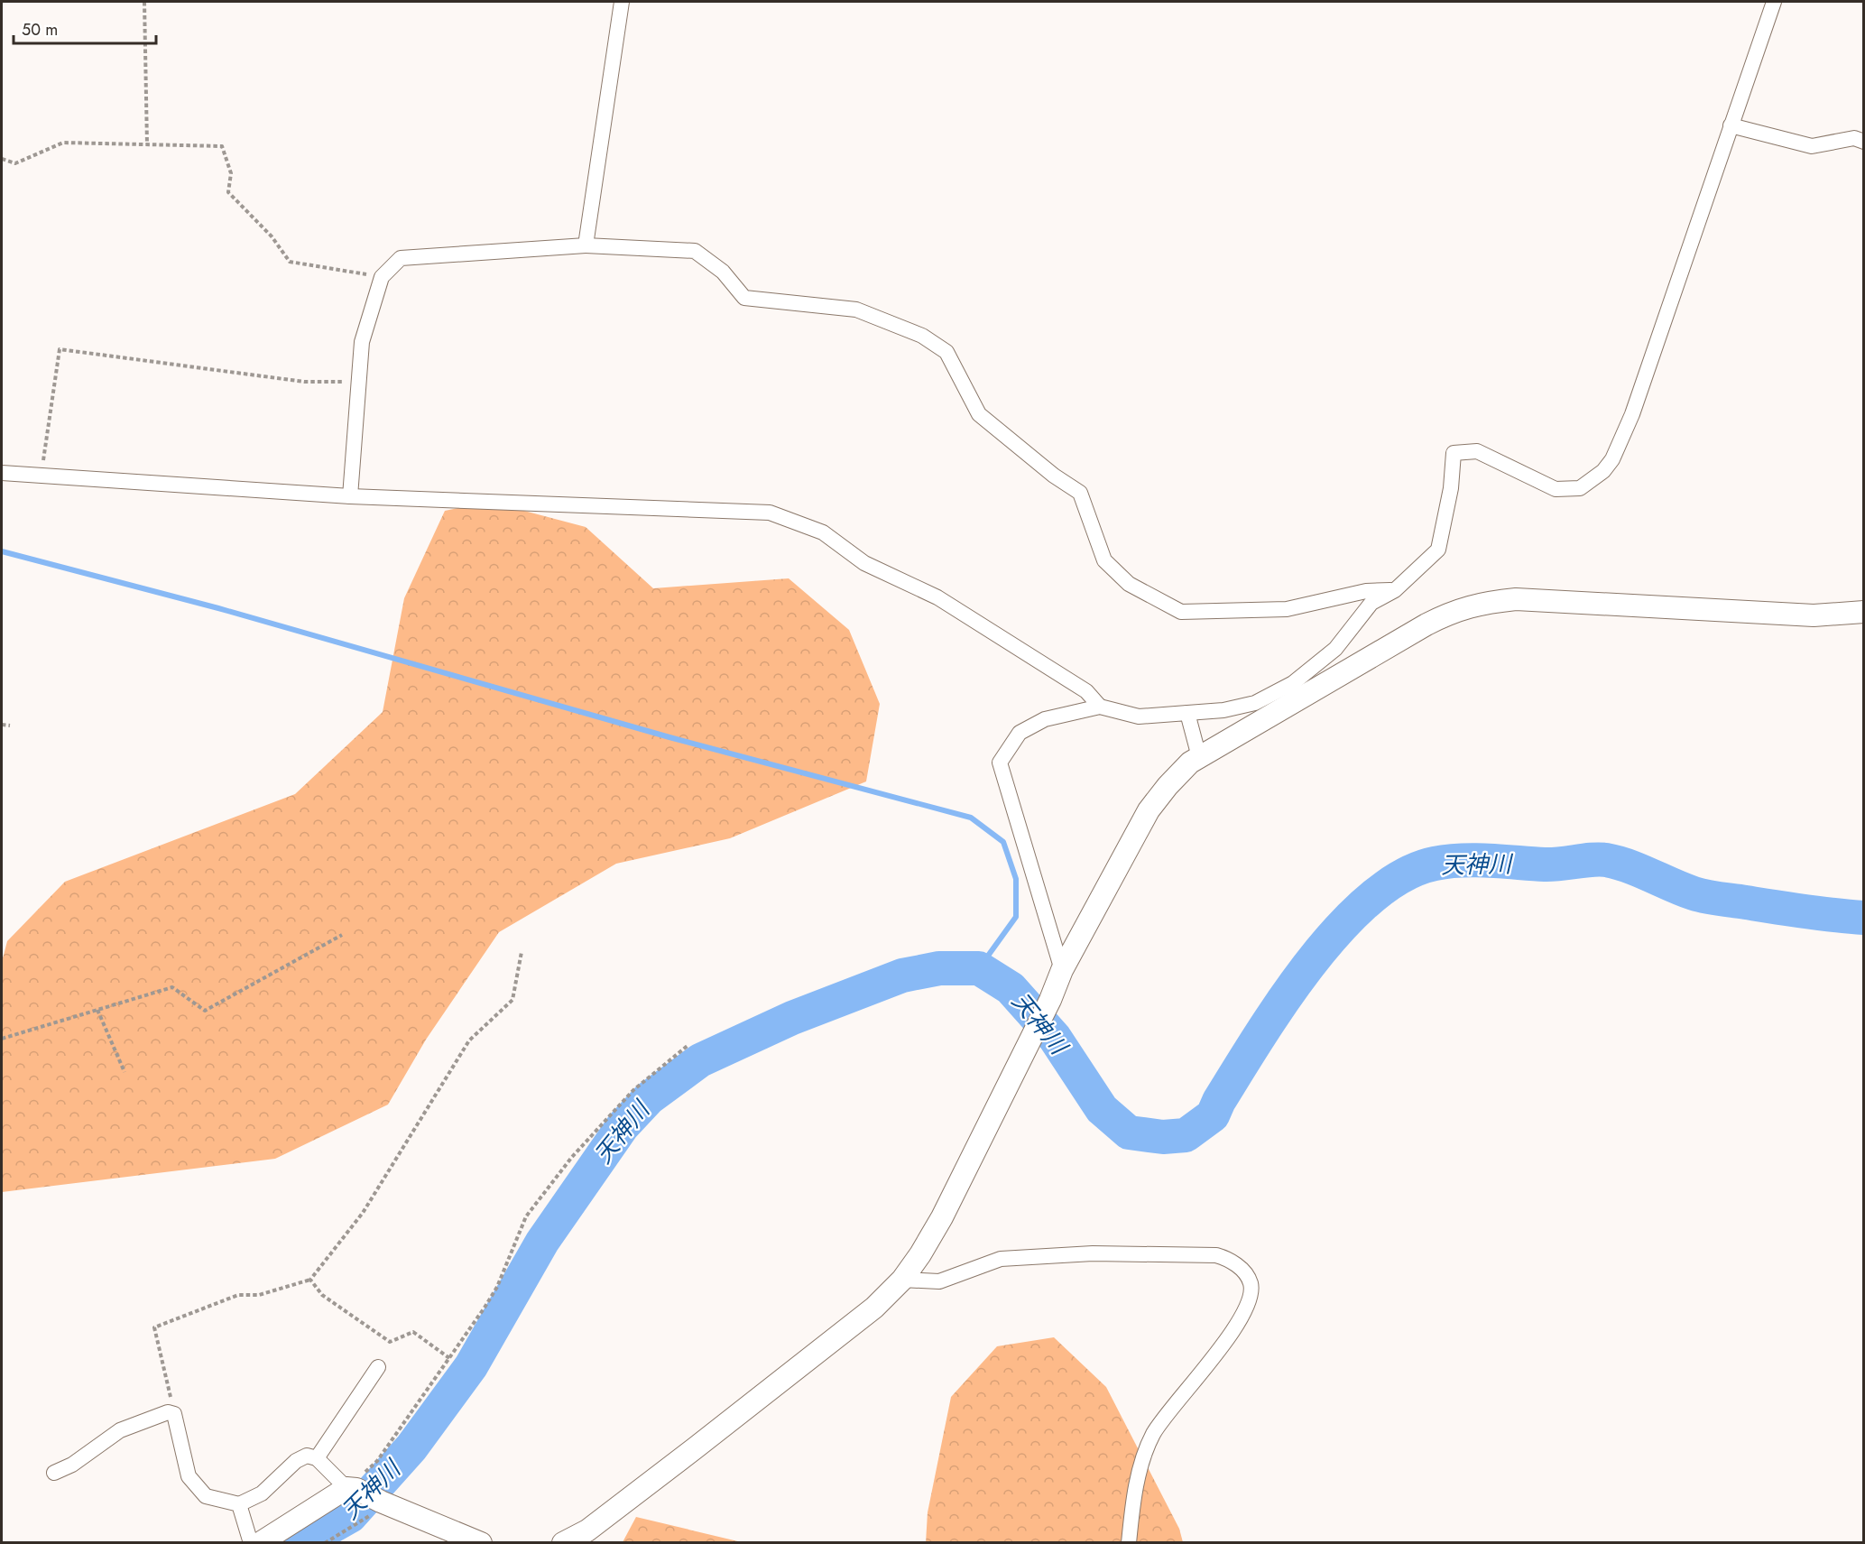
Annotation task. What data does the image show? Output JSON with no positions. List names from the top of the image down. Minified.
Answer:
{"water":["天神川"],"scale_bar":"50 m"}
